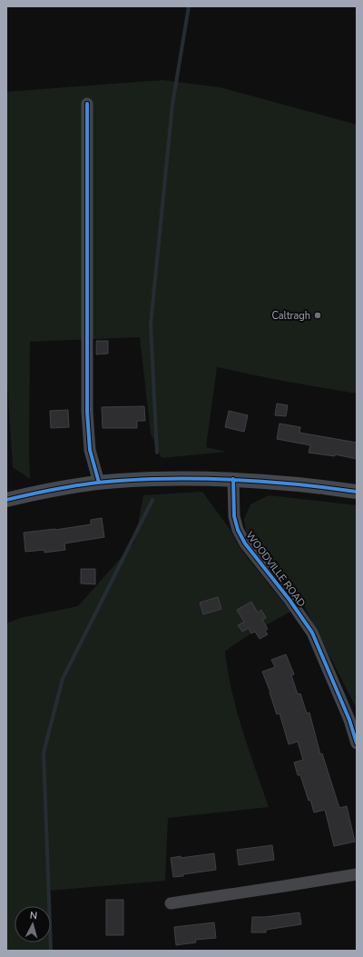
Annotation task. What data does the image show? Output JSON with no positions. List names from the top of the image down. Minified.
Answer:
{"streets":{"street":["WOODVILLE ROAD"]},"places":["Caltragh"],"north":"top"}
